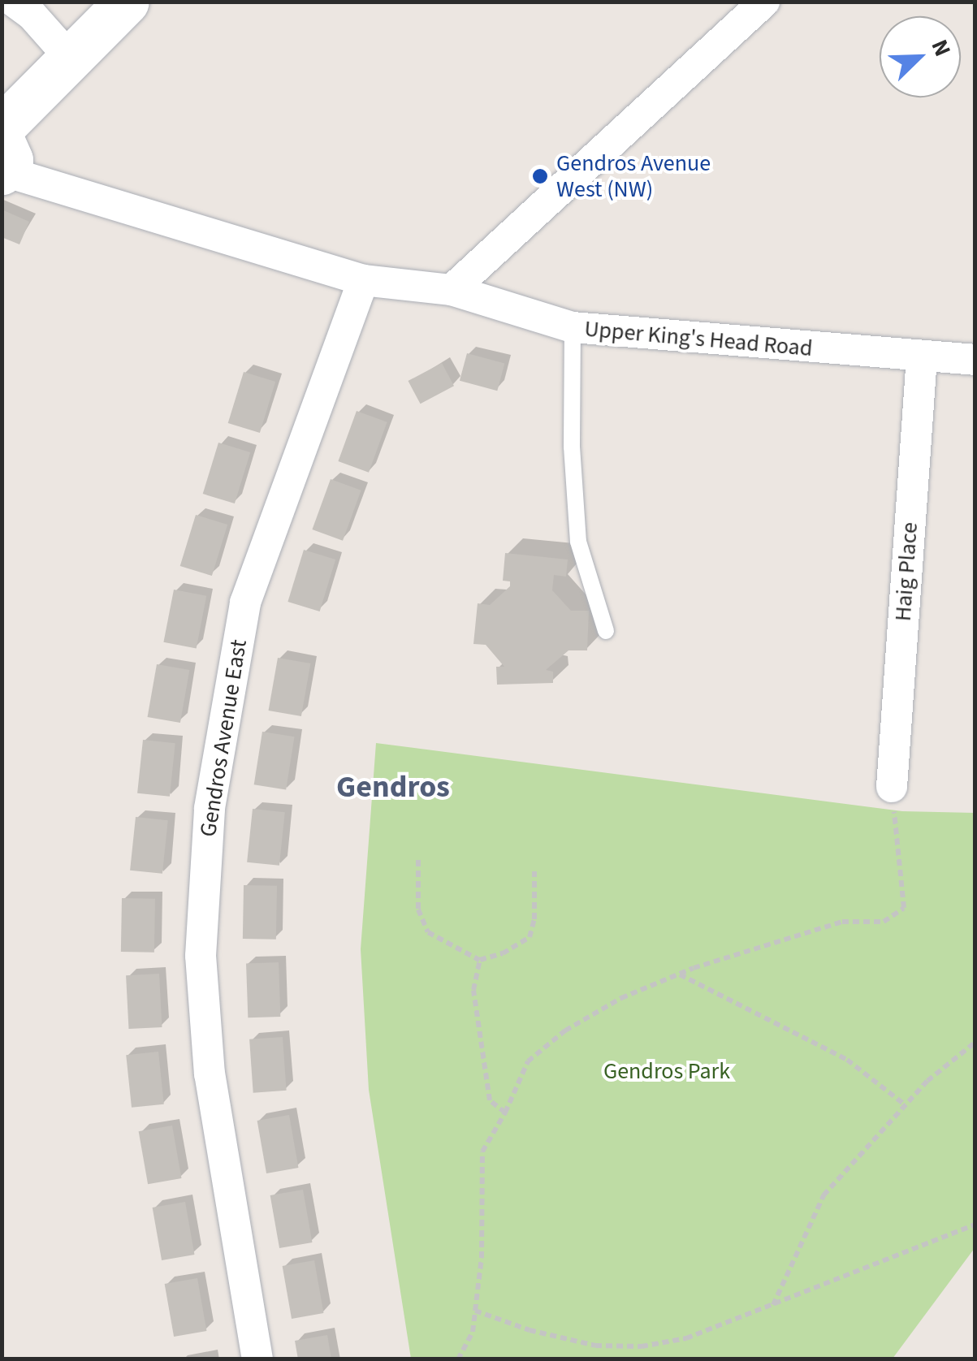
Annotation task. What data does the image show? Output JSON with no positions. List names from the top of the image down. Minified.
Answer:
{"streets":{"street":["Upper King's Head Road","Haig Place","Gendros Avenue East"]},"crossings":[["Upper King's Head Road","Haig Place"],["Upper King's Head Road","Gendros Avenue East"]],"districts":["Gendros"],"parks":["Gendros Park"],"places":["Gendros Avenue West (NW)"],"north":"top right"}
